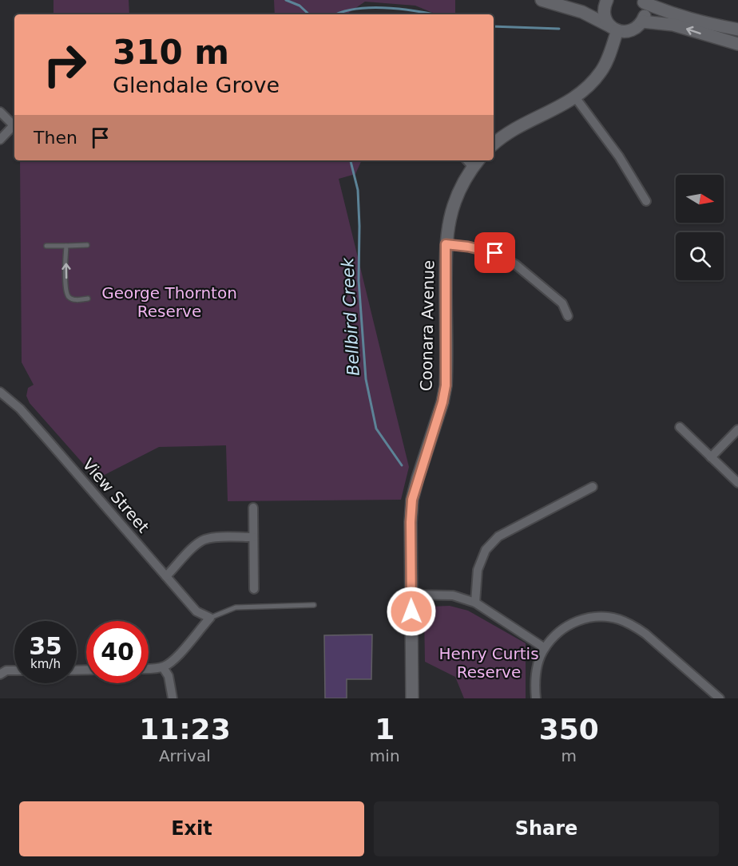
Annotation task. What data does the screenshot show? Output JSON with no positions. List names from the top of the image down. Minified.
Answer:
{"streets":{"street":["Coonara Avenue","View Street"]},"water":["Bellbird Creek"],"parks":["George Thornton Reserve","Henry Curtis Reserve"],"north":"right","page":{"turn":["310 m","Glendale Grove"],"then":"Then","speed":"35 km/h","limit":"40","eta":["11:23","Arrival","1","min","350","m"],"buttons":["Exit","Share"]}}
